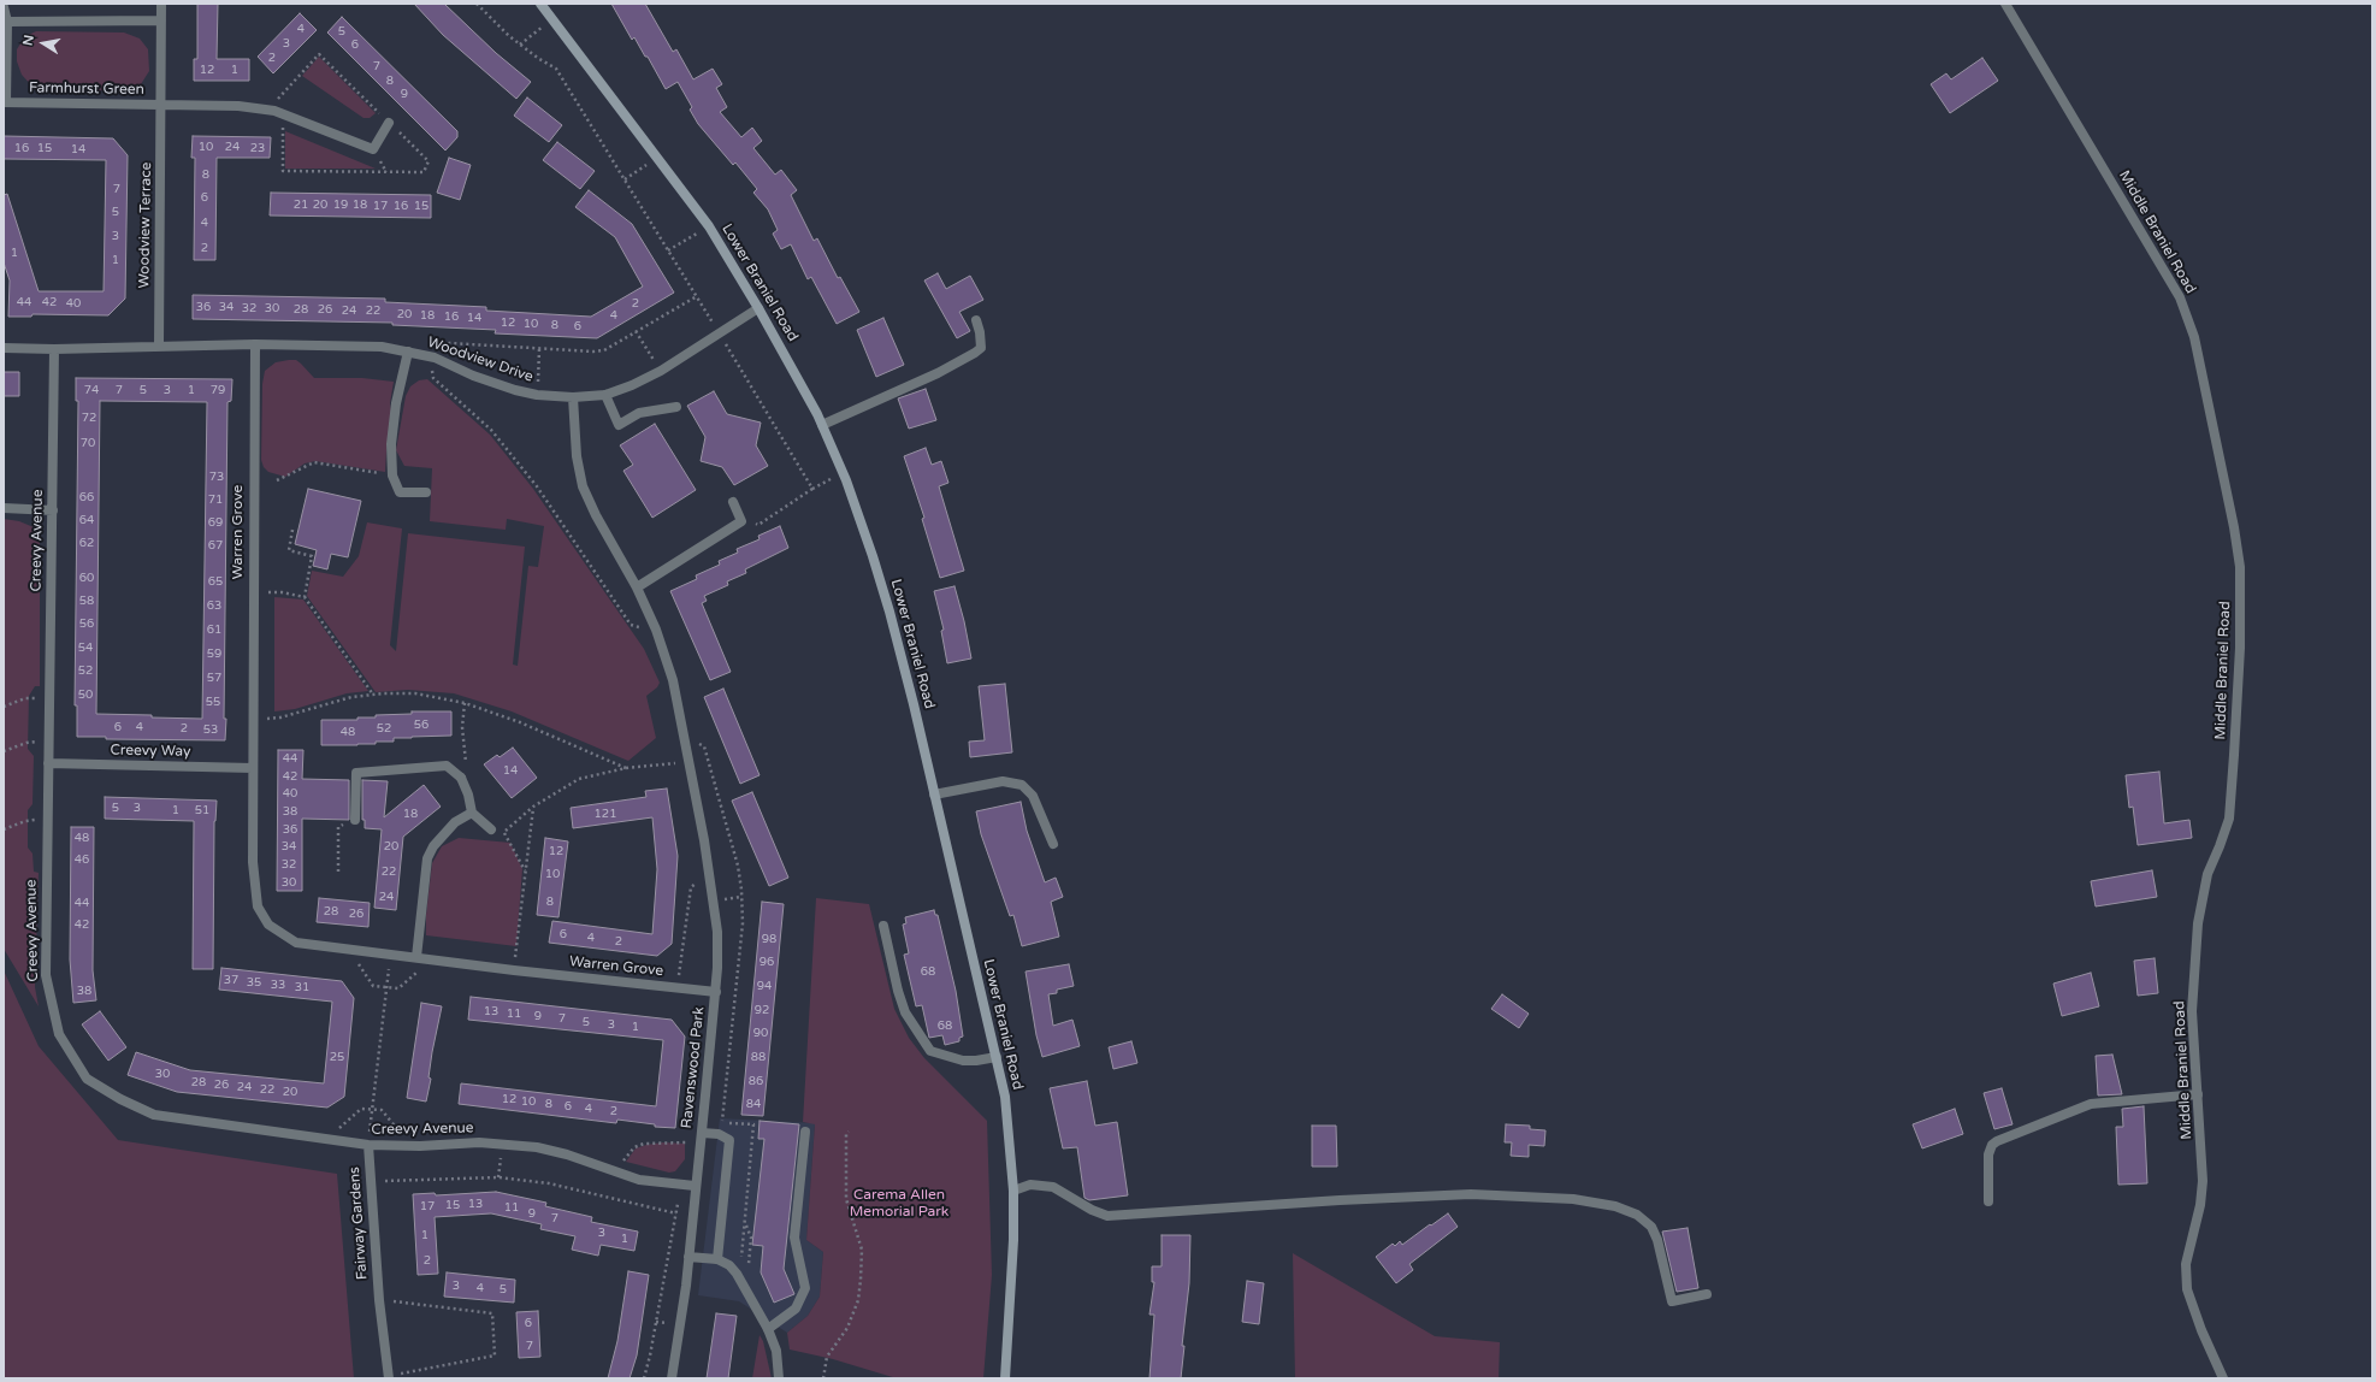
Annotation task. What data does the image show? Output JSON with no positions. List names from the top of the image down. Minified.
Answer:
{"streets":{"street":["Farmhurst Green","Woodview Terrace","Middle Braniel Road","Lower Braniel Road","Woodview Drive","Warren Grove","Creevy Avenue","Creevy Way","Ravenswood Park","Fairway Gardens"]},"crossings":[["Farmhurst Green","Woodview Terrace"],["Woodview Terrace","Woodview Drive"],["Lower Braniel Road","Woodview Drive"],["Woodview Drive","Warren Grove"],["Woodview Drive","Creevy Avenue"],["Woodview Drive","Ravenswood Park"],["Warren Grove","Creevy Way"],["Warren Grove","Ravenswood Park"],["Creevy Avenue","Creevy Way"],["Creevy Avenue","Ravenswood Park"],["Creevy Avenue","Fairway Gardens"]],"parks":["Carema Allen Memorial Park"],"house_numbers":["4","5","3","6","2","7","12","1","8","9","10","24","16","15","23","14","8","7","6","21","20","19","18","17","16","15","5","4","3","2","1","1","44","42","40","2","36","34","32","30","28","26","24","22","20","18","4","16","14","12","10","8","6","74","7","5","3","1","79","72","70","73","66","71","64","69","62","67","60","65","58","63","56","61","54","59","52","57","50","55","56","6","4","2","52","53","48","44","14","42","40","5","3","1","51","38","18","121","36","48","34","20","12","46","32","22","10","30","24","8","44","28","26","42","6","4","98","2","96","68","37","35","33","94","31","38","92","13","11","9","7","5","3","68","1","90","25","88","30","86","28","26","24","22","20","12","10","8","84","6","4","2","13","15","17","11","9","7","3","1","1","2","3","4","5","6","7"],"north":"left"}
